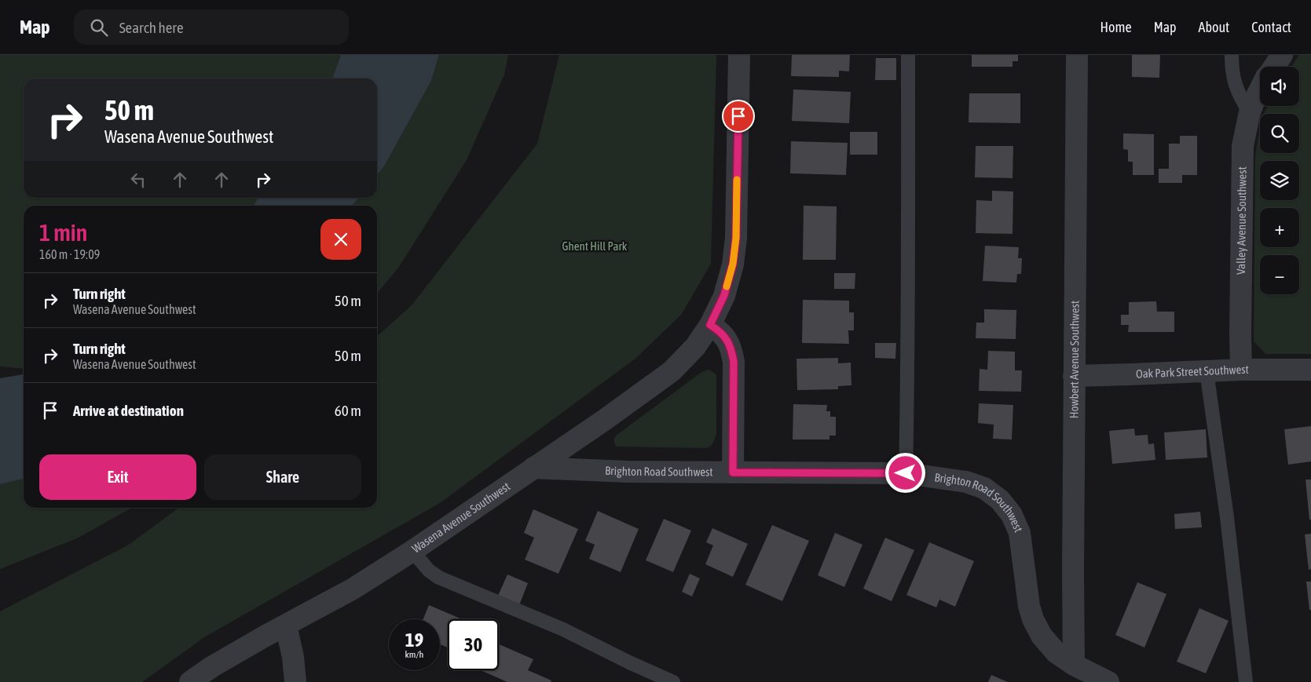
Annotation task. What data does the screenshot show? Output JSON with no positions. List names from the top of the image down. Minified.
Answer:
{"streets":{"street":["Valley Avenue Southwest","Howbert Avenue Southwest","Oak Park Street Southwest","Brighton Road Southwest","Wasena Avenue Southwest"]},"crossings":[["Valley Avenue Southwest","Oak Park Street Southwest"],["Howbert Avenue Southwest","Oak Park Street Southwest"],["Howbert Avenue Southwest","Brighton Road Southwest"],["Brighton Road Southwest","Wasena Avenue Southwest"]],"parks":["Ghent Hill Park"],"page":{"header":"Map","search":"Search here","nav":["Home","Map","About","Contact"],"map_buttons":["+","−"],"turn":["50 m","Wasena Avenue Southwest"],"heading":["1 min","160 m · 19:09"],"list":[{"name":"Turn right","note":"Wasena Avenue Southwest","value":"50 m"},{"name":"Turn right","note":"Wasena Avenue Southwest","value":"50 m"},{"name":"Arrive at destination","value":"60 m"}],"buttons":["Exit","Share"],"speed":"19 km/h","limit":"30"}}
